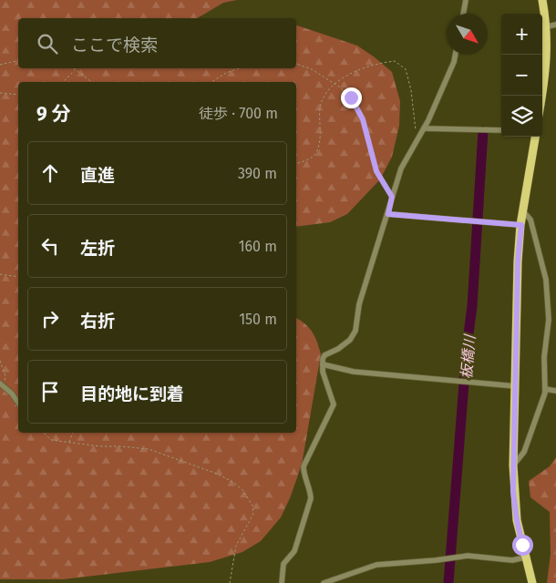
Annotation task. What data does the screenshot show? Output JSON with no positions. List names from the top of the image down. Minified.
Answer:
{"water":["板橋川"],"north":"bottom right","page":{"map_buttons":["+","−"],"search":"ここで検索","heading":["9 分","徒歩 · 700 m"],"list":[["直進","390 m"],["左折","160 m"],["右折","150 m"],"目的地に到着"]}}
